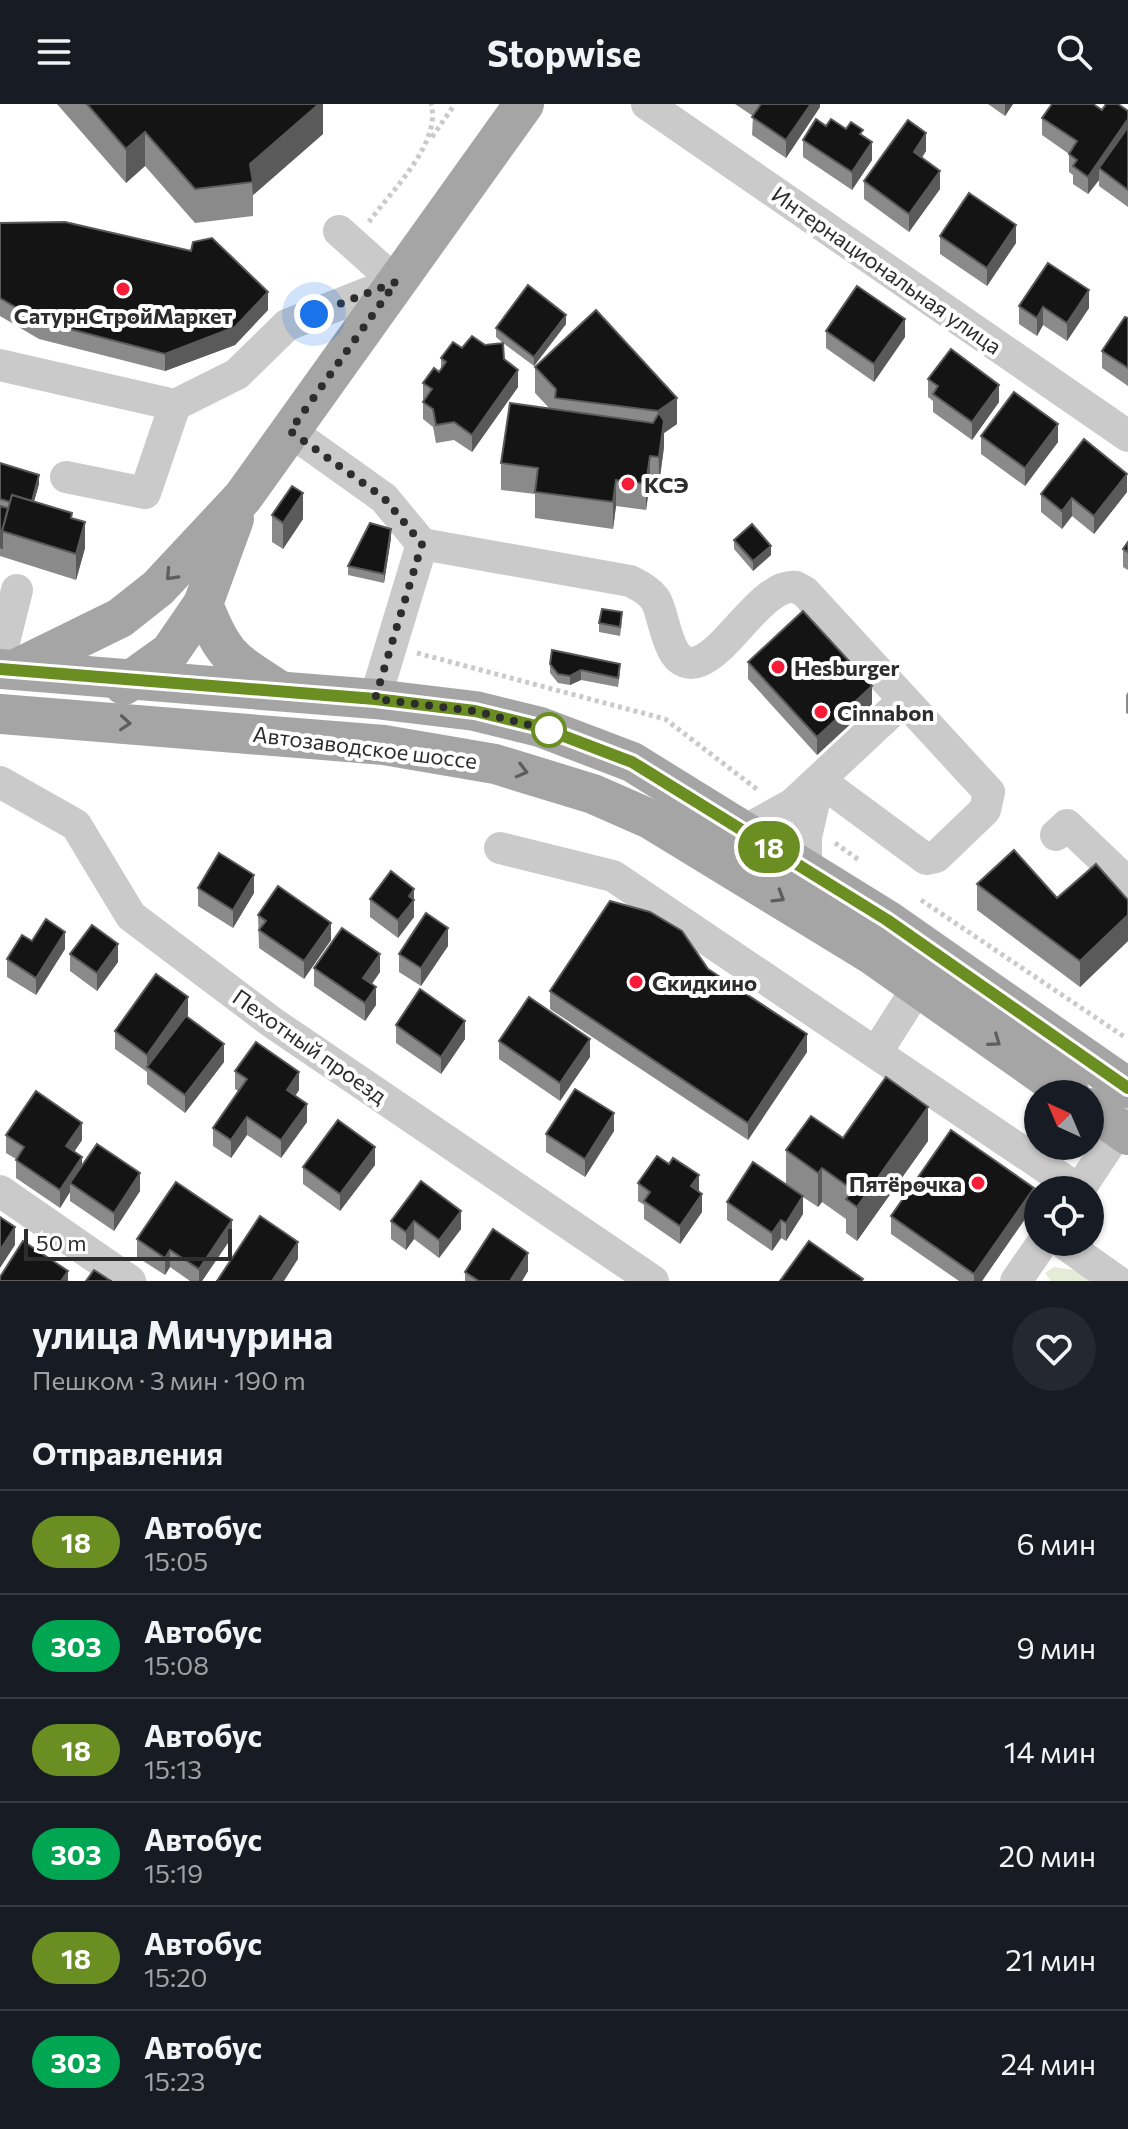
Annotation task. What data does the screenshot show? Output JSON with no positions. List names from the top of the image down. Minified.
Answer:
{"streets":{"main road":["Автозаводское шоссе"],"street":["Интернациональная улица","Пехотный проезд"]},"places":["СатурнСтройМаркет","КСЭ","Hesburger","Cinnabon","Скидкино","Пятёрочка"],"lines":["bus line 18"],"scale_bar":"50 m","north":"top left","page":{"header":"Stopwise","on_map":"18","scale":"50 m","heading":[["улица Мичурина","Пешком · 3 мин · 190 m"],"Отправления"],"list":[{"mark":"18","name":"Автобус","note":"15:05","value":"6 мин"},{"mark":"303","name":"Автобус","note":"15:08","value":"9 мин"},{"mark":"18","name":"Автобус","note":"15:13","value":"14 мин"},{"mark":"303","name":"Автобус","note":"15:19","value":"20 мин"},{"mark":"18","name":"Автобус","note":"15:20","value":"21 мин"},{"mark":"303","name":"Автобус","note":"15:23","value":"24 мин"}]}}
